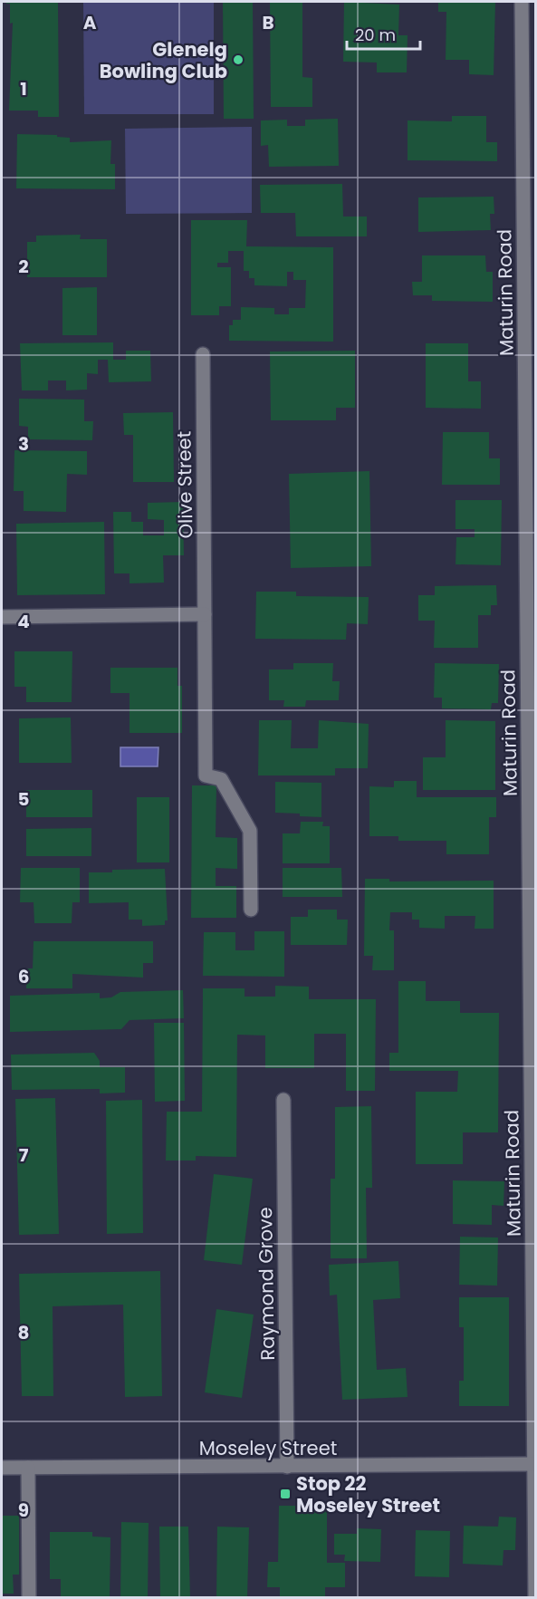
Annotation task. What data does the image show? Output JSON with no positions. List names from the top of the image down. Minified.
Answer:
{"streets":{"street":["Maturin Road","Olive Street","Raymond Grove","Moseley Street"]},"crossings":[["Maturin Road","Moseley Street"],["Raymond Grove","Moseley Street"]],"places":{"other":["Glenelg Bowling Club"],"transit":["Stop 22 Moseley Street"]},"scale_bar":"20 m","grid":{"columns":["A","B"],"rows":["1","2","3","4","5","6","7","8","9"]}}
